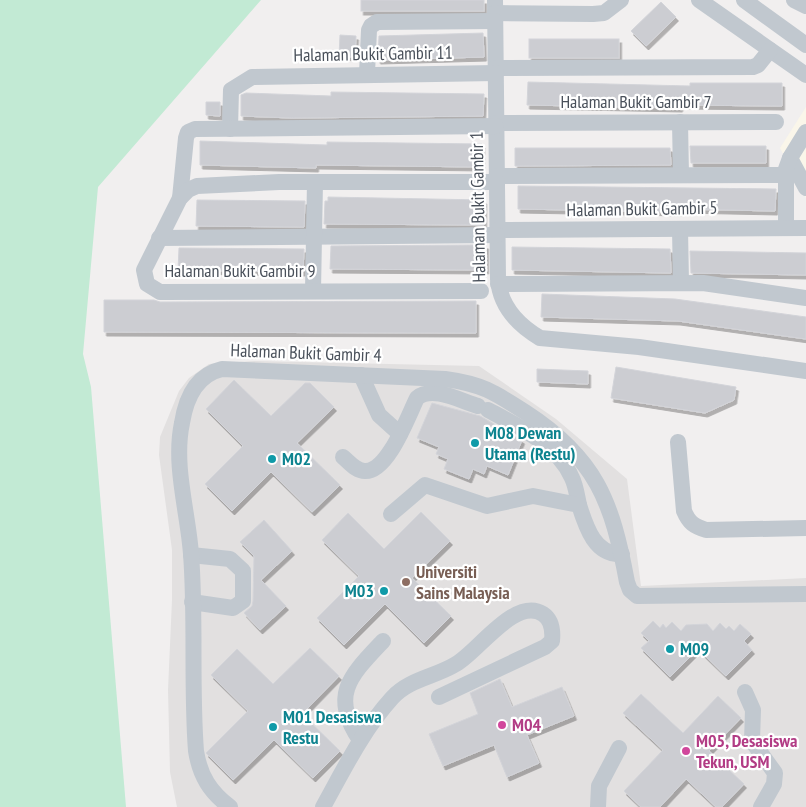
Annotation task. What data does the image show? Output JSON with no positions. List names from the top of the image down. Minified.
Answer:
{"streets":{"street":["Halaman Bukit Gambir 11","Halaman Bukit Gambir 7","Halaman Bukit Gambir 1","Halaman Bukit Gambir 5","Halaman Bukit Gambir 9","Halaman Bukit Gambir 4"]},"crossings":[["Halaman Bukit Gambir 11","Halaman Bukit Gambir 7"],["Halaman Bukit Gambir 11","Halaman Bukit Gambir 1"],["Halaman Bukit Gambir 7","Halaman Bukit Gambir 1"],["Halaman Bukit Gambir 7","Halaman Bukit Gambir 9"],["Halaman Bukit Gambir 1","Halaman Bukit Gambir 5"],["Halaman Bukit Gambir 5","Halaman Bukit Gambir 9"]],"places":["M08 Dewan Utama (Restu)","M02","Universiti Sains Malaysia","M03","M09","M04","M01 Desasiswa Restu","M05, Desasiswa Tekun, USM"]}
